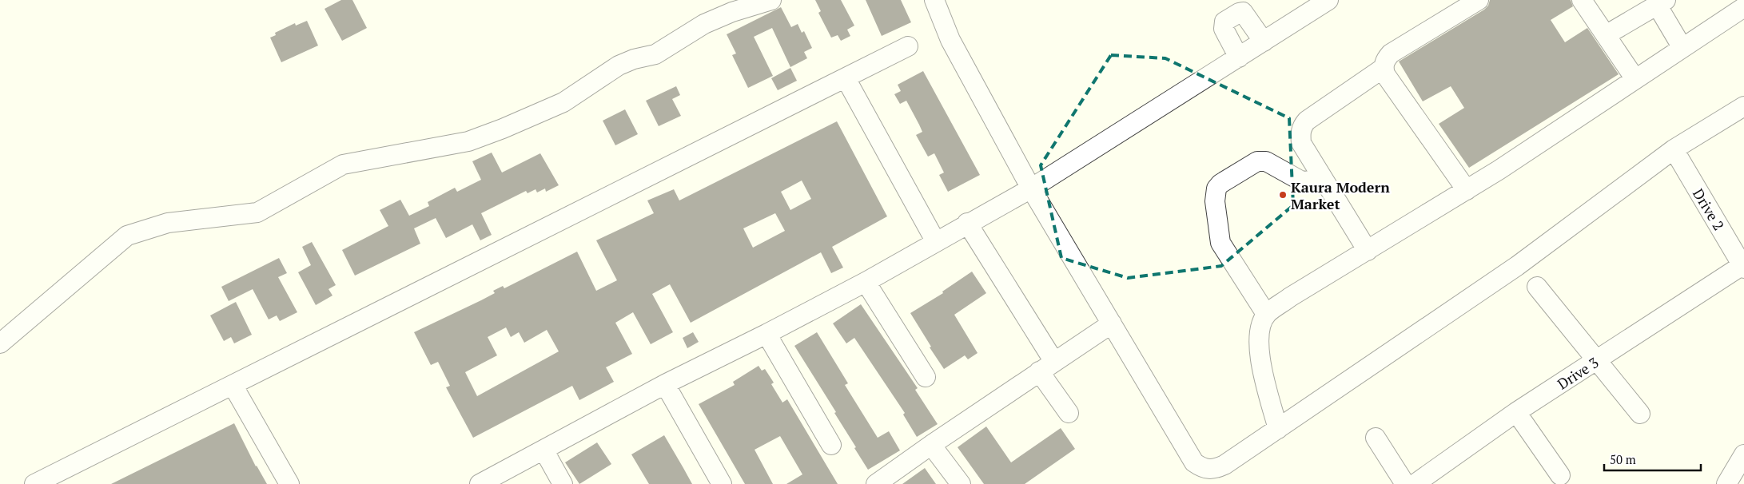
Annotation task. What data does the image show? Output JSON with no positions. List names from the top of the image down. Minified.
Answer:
{"streets":{"street":["Drive 2","Drive 3"]},"crossings":[["Drive 2","Drive 3"]],"places":["Kaura Modern Market"],"scale_bar":"50 m"}
